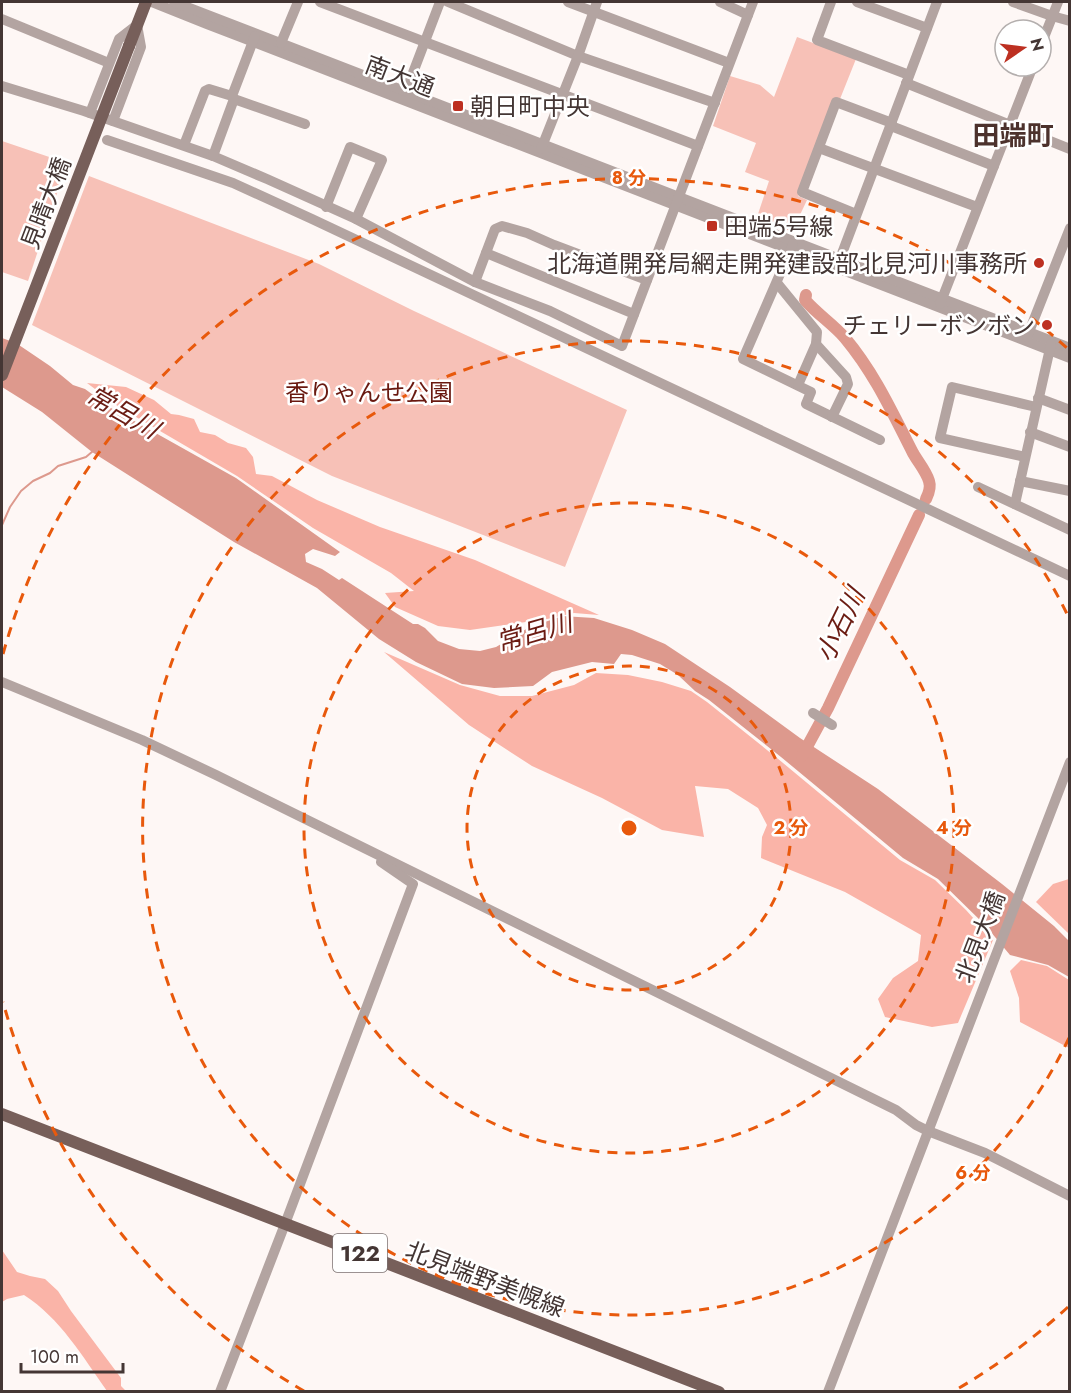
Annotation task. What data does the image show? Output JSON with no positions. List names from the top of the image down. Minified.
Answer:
{"streets":{"main road":["見晴大橋","122","北見端野美幌線"],"street":["南大通","北見大橋"]},"districts":["田端町"],"water":["常呂川","小石川"],"parks":["香りゃんせ公園"],"places":{"transit":["朝日町中央","田端5号線"],"other":["北海道開発局網走開発建設部北見河川事務所","チェリーボンボン"]},"scale_bar":"100 m","north":"right","rings":["8 分","2 分","4 分","6 分"]}
